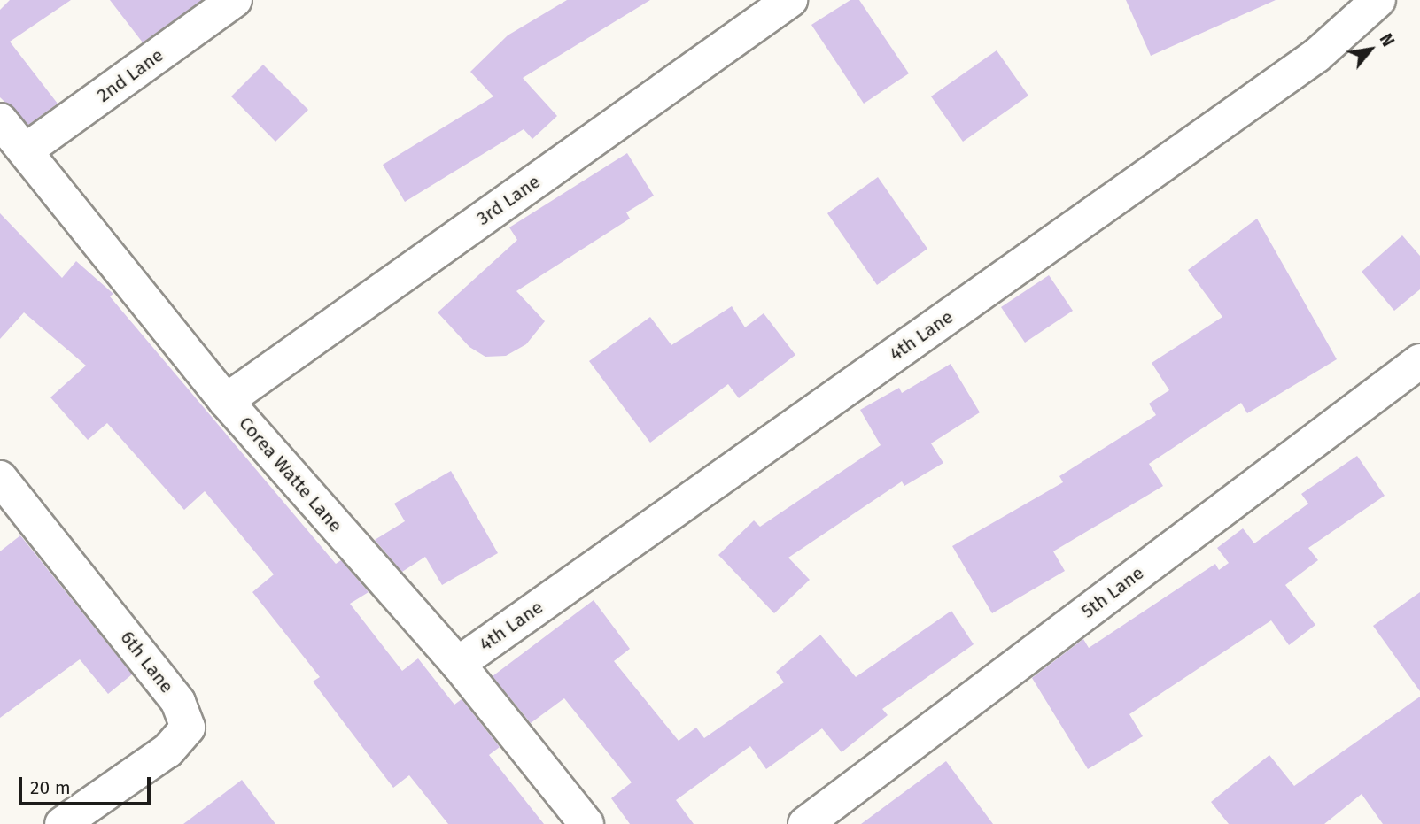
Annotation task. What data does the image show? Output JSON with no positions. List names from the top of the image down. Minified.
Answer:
{"streets":{"street":["2nd Lane","3rd Lane","4th Lane","Corea Watte Lane","5th Lane","6th Lane"]},"crossings":[["2nd Lane","Corea Watte Lane"],["3rd Lane","Corea Watte Lane"],["4th Lane","Corea Watte Lane"]],"scale_bar":"20 m","north":"top right"}
